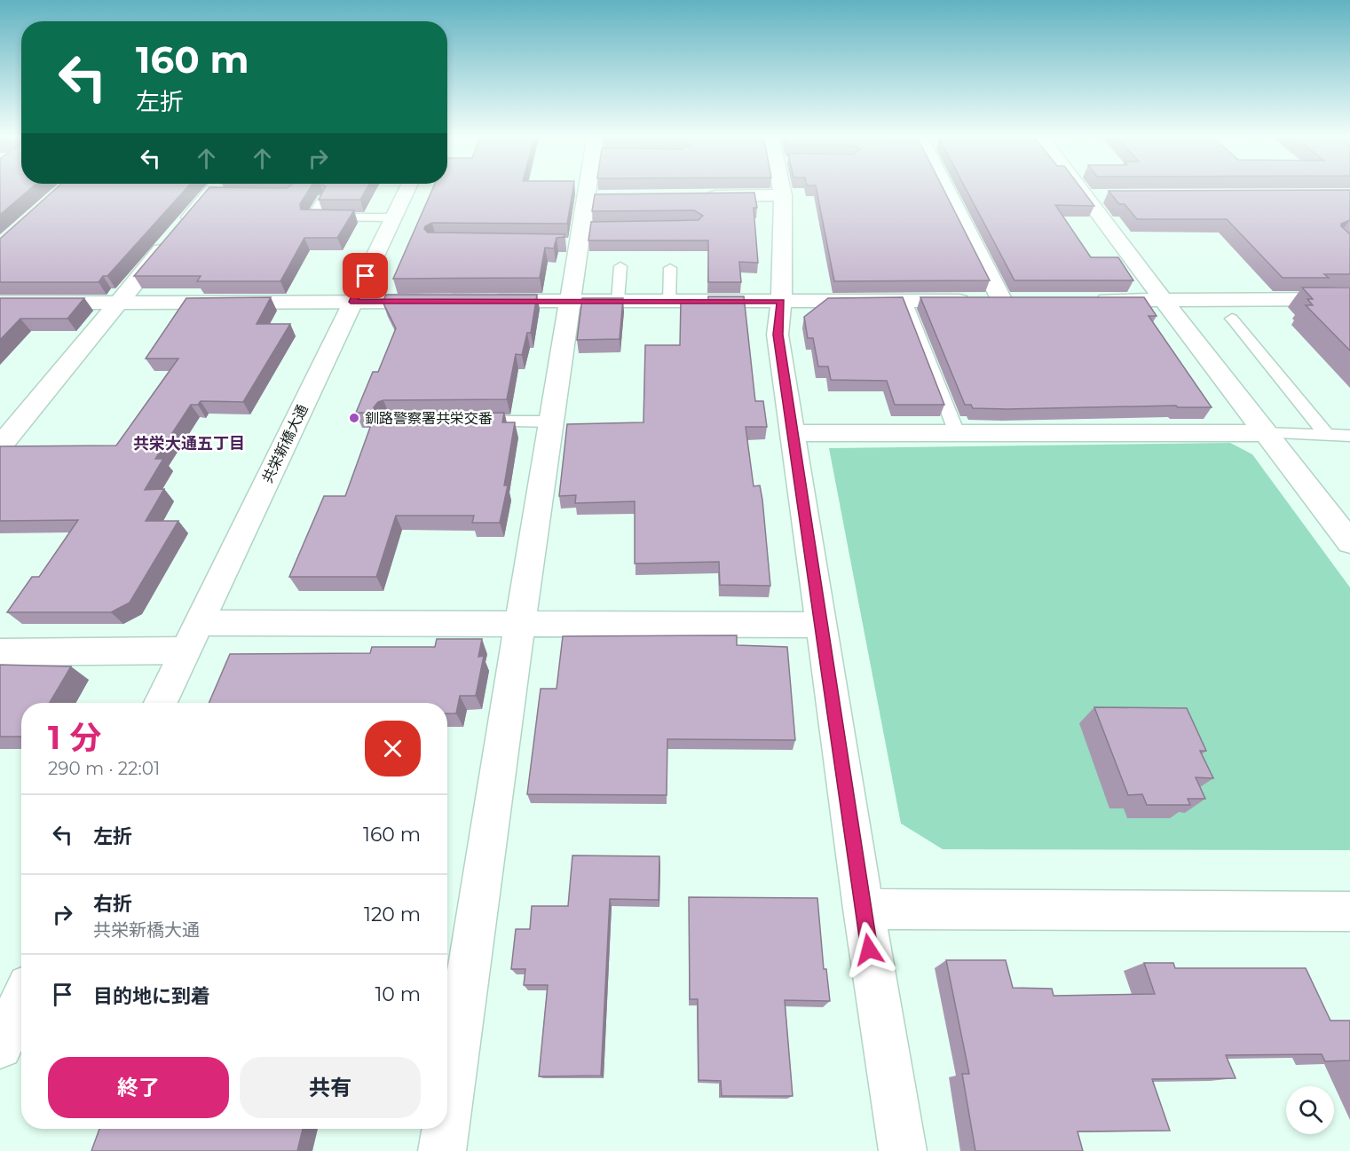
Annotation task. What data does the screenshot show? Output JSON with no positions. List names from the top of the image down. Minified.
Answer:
{"streets":{"street":["共栄新橋大通"]},"districts":["共栄大通五丁目"],"places":["釧路警察署共栄交番"],"page":{"turn":["160 m","左折"],"heading":["1 分","290 m · 22:01"],"list":[{"name":"左折","value":"160 m"},{"name":"右折","note":"共栄新橋大通","value":"120 m"},{"name":"目的地に到着","value":"10 m"}],"buttons":["終了","共有"]}}
